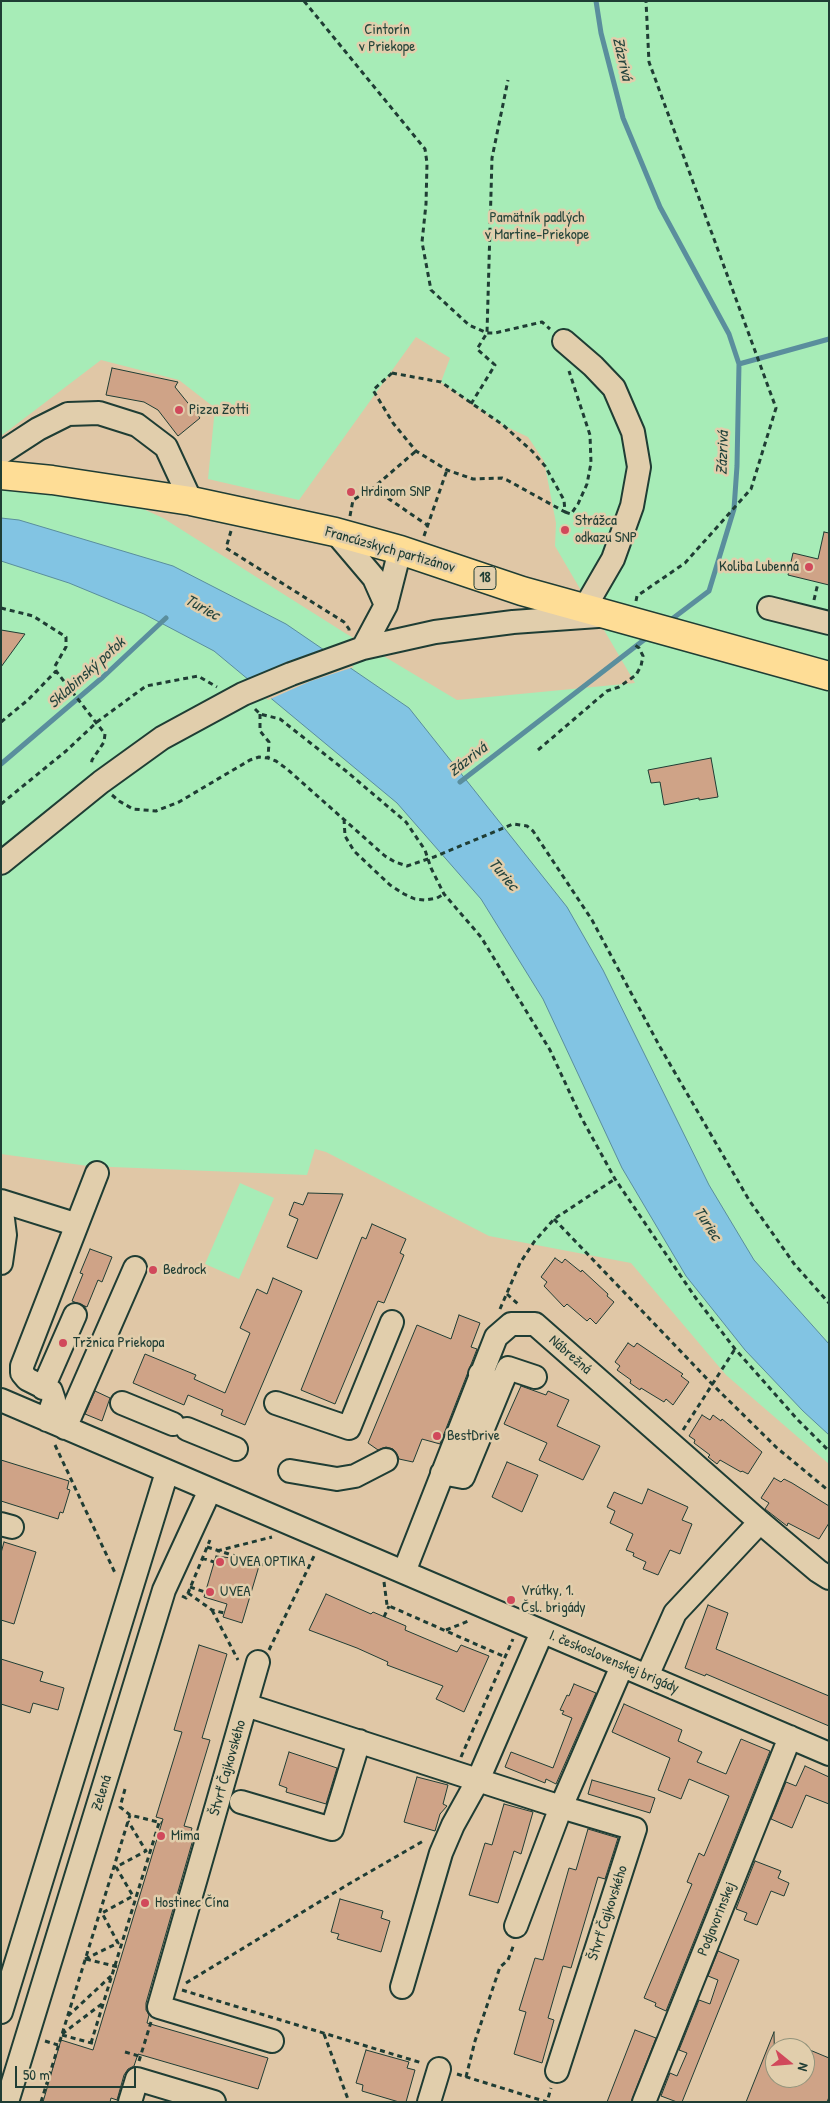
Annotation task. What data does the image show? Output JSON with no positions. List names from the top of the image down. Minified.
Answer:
{"streets":{"main road":["Francúzskych partizánov","18"],"street":["Nábrežná","I. československej brigády","Štvrť Čajkovského","Zelená","Podjavorinskej"]},"crossings":[["I. československej brigády","Zelená"],["I. československej brigády","Podjavorinskej"]],"water":["Zázrivá","Turiec","Sklabinský potok"],"parks":["Cintorín v Priekope","Pamätník padlých v Martine-Priekope"],"places":["Pizza Zotti","Hrdinom SNP","Strážca odkazu SNP","Koliba Lubenná","Bedrock","Tržnica Priekopa","BestDrive","UVEA OPTIKA","UVEA","Vrútky, 1. Čsl. brigády","Mima","Hostinec Čína"],"scale_bar":"50 m","north":"right"}
